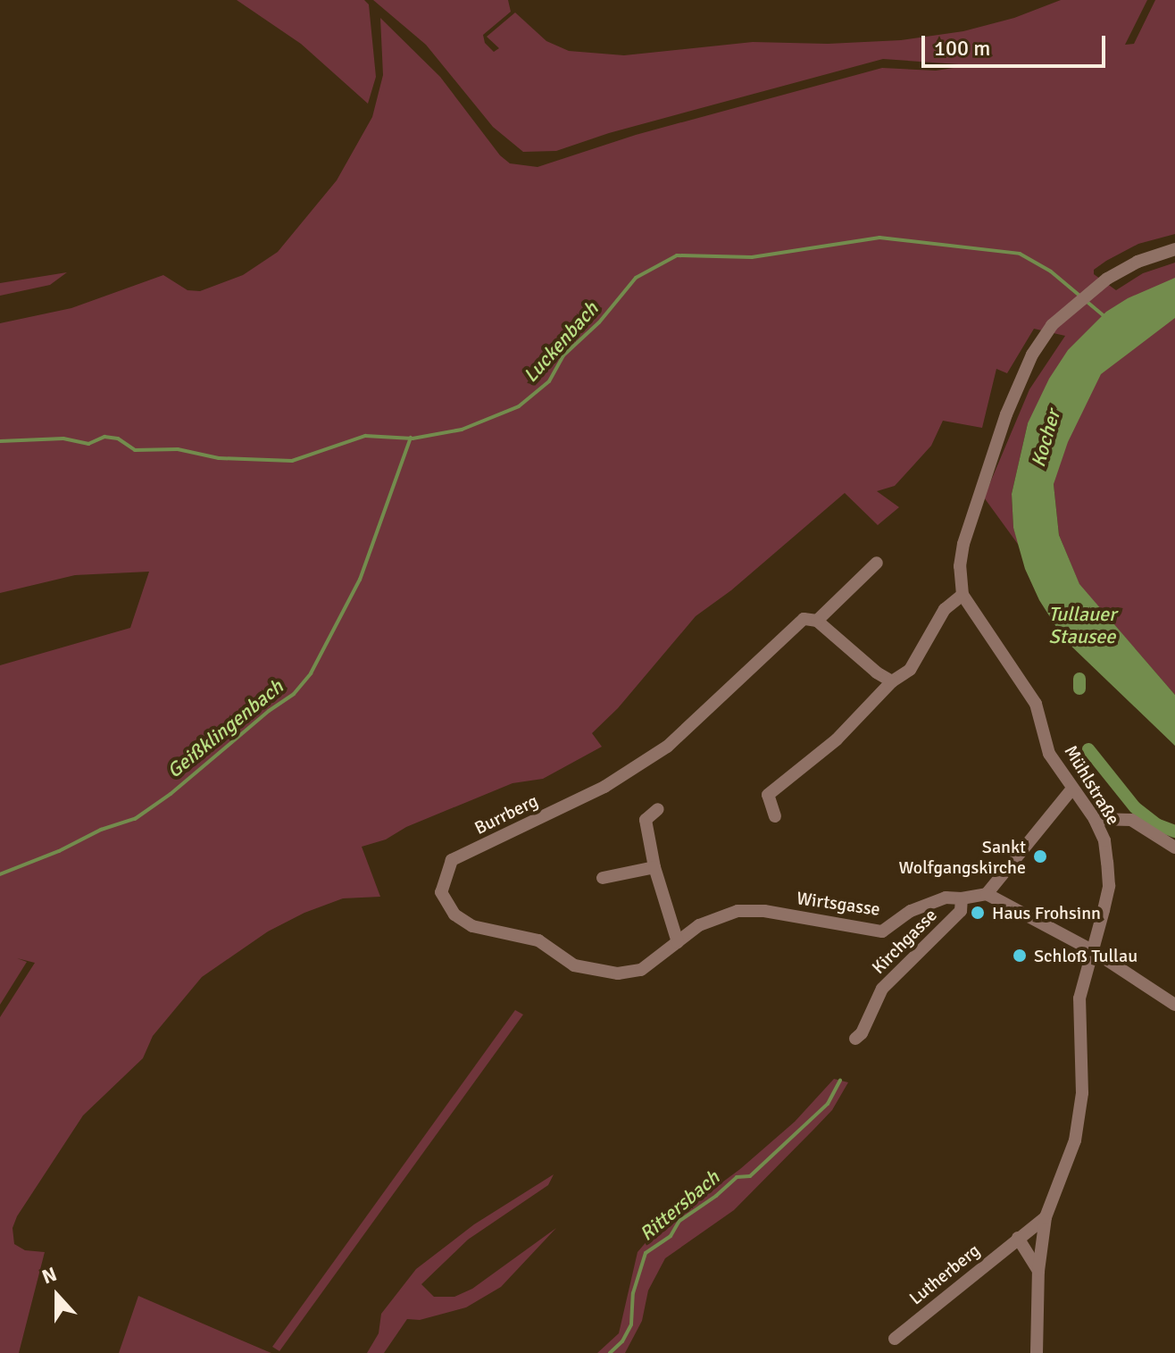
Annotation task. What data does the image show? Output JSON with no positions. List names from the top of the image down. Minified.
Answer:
{"streets":{"street":["Mühlstraße","Burrberg","Wirtsgasse","Kirchgasse","Lutherberg"]},"crossings":[["Mühlstraße","Lutherberg"],["Burrberg","Wirtsgasse"],["Wirtsgasse","Kirchgasse"]],"water":["Luckenbach","Kocher","Tullauer Stausee","Geißklingenbach","Rittersbach"],"places":["Sankt Wolfgangskirche","Haus Frohsinn","Schloß Tullau"],"scale_bar":"100 m","north":"top"}
